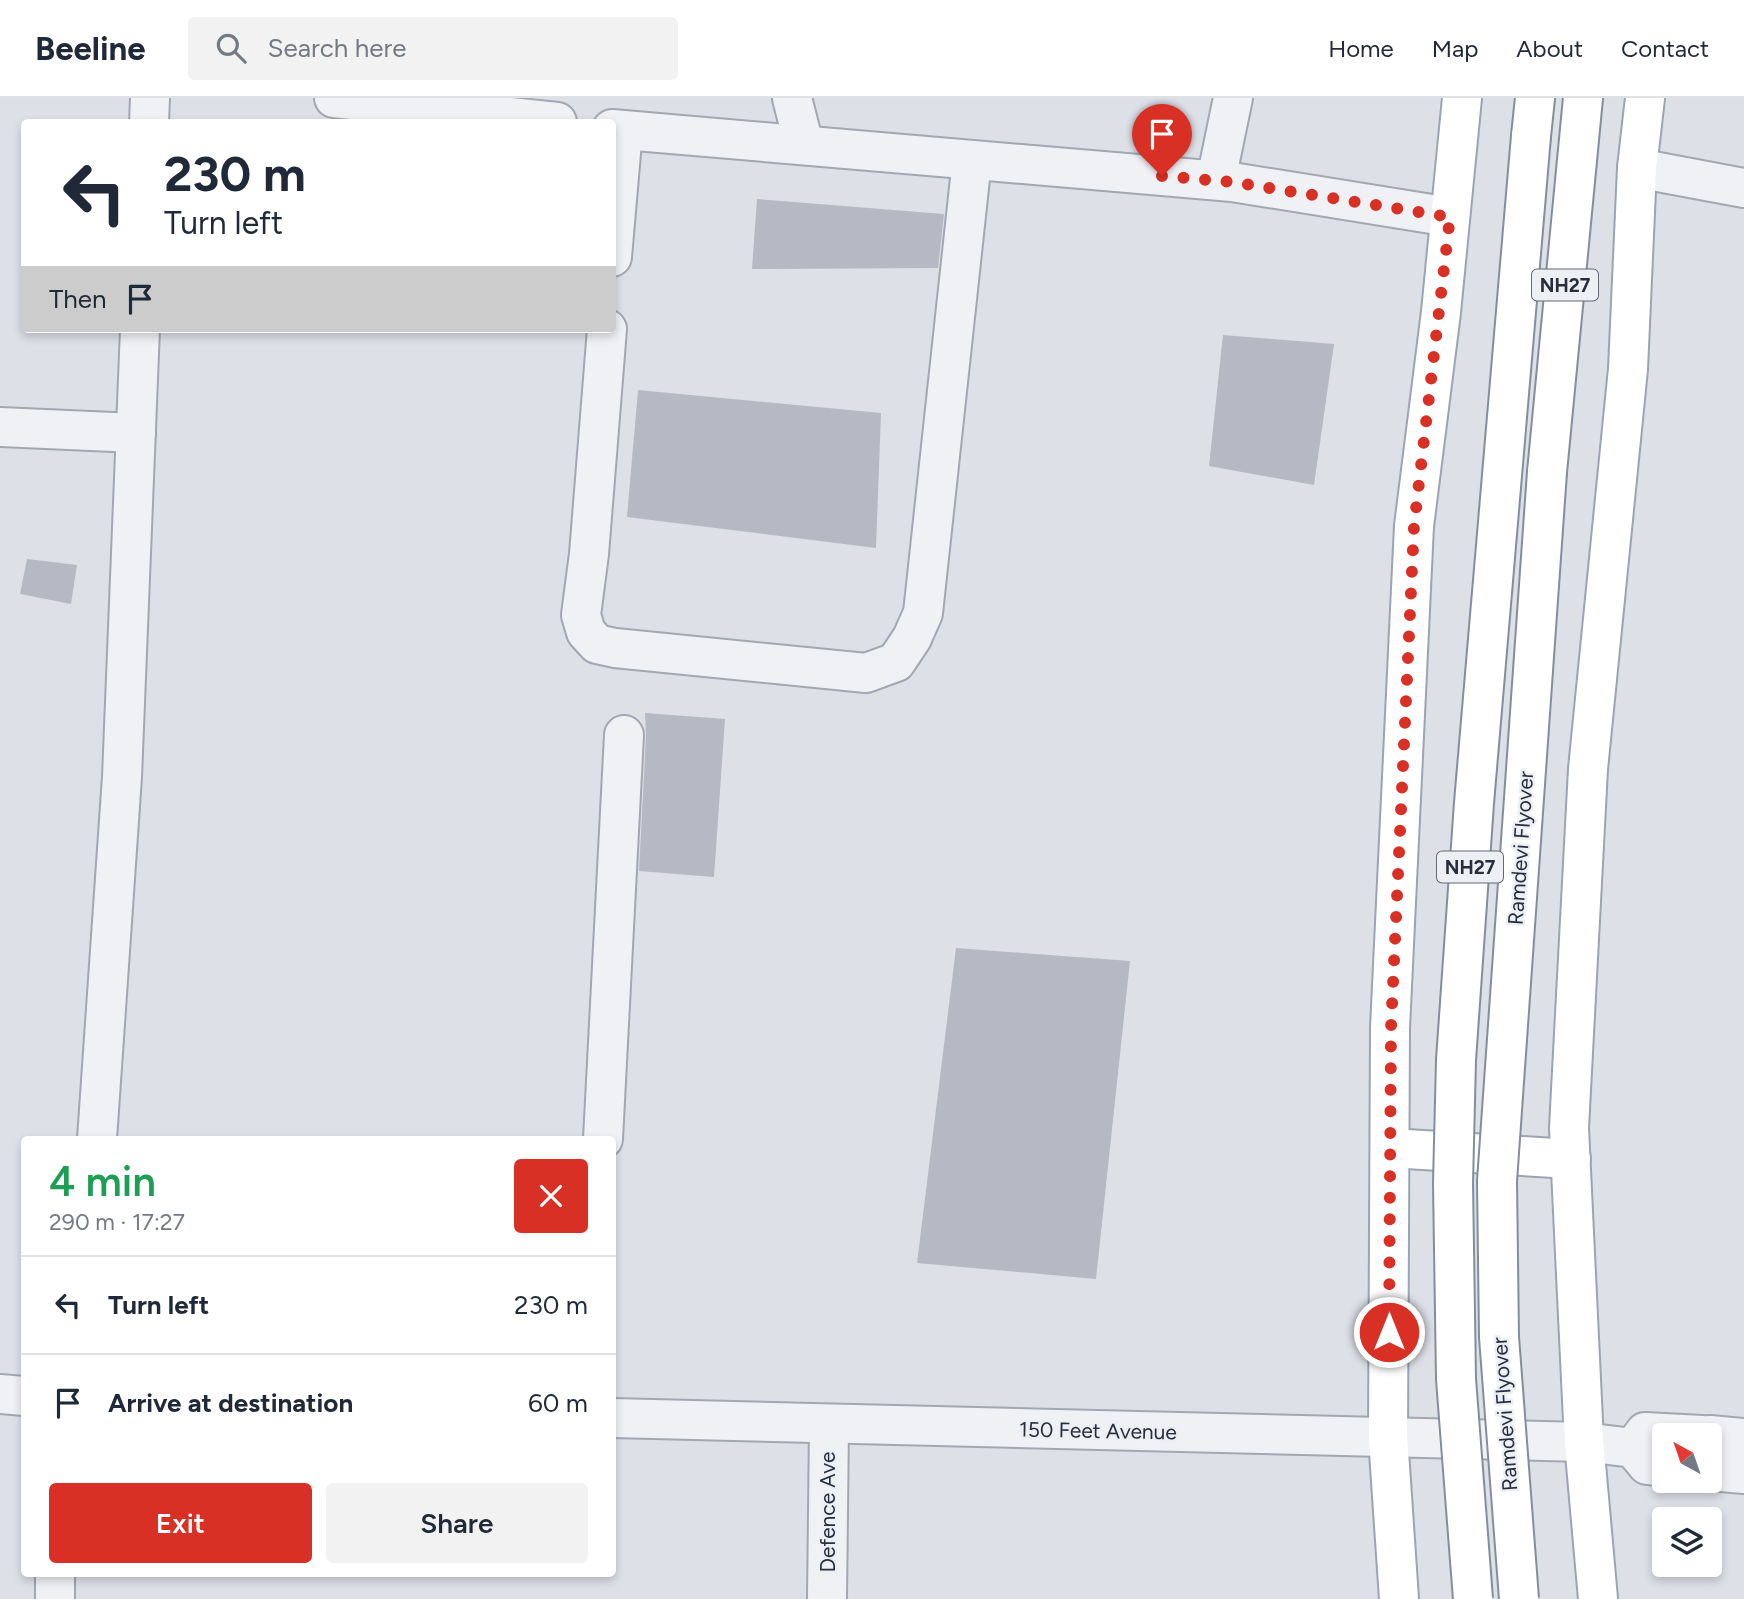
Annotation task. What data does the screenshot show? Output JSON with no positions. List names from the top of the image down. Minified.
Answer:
{"streets":{"main road":["NH27","Ramdevi Flyover"],"street":["150 Feet Avenue","Defence Ave"]},"crossings":[["150 Feet Avenue","Defence Ave"]],"north":"top left","page":{"header":"Beeline","search":"Search here","nav":["Home","Map","About","Contact"],"turn":["230 m","Turn left"],"then":"Then","heading":["4 min","290 m · 17:27"],"list":[{"name":"Turn left","value":"230 m"},{"name":"Arrive at destination","value":"60 m"}],"buttons":["Exit","Share"]}}
